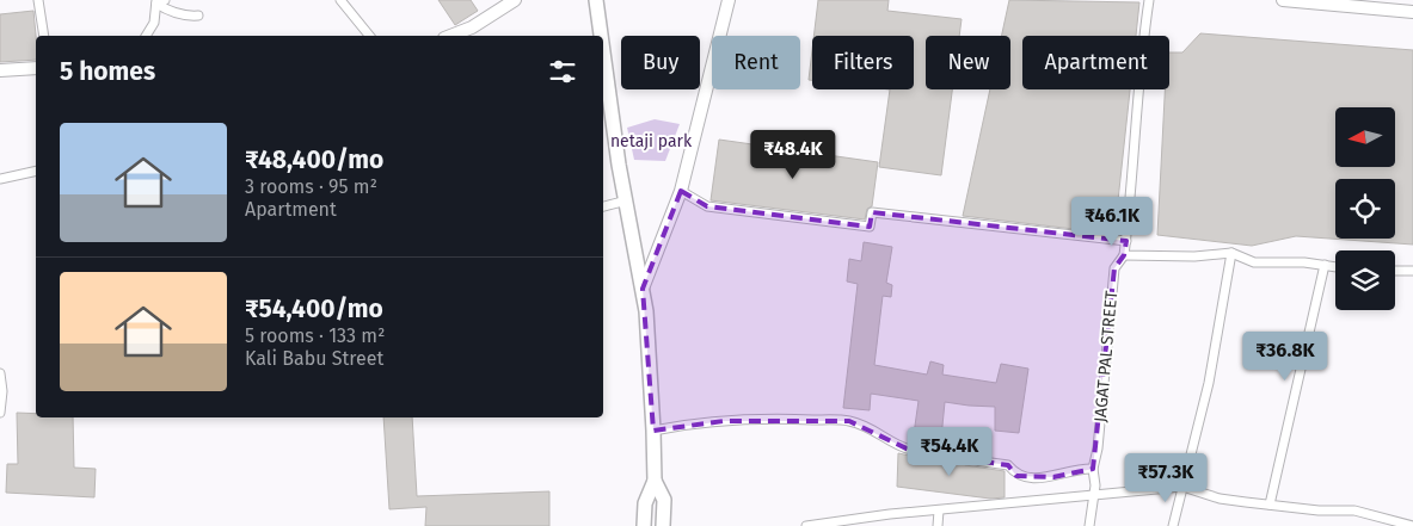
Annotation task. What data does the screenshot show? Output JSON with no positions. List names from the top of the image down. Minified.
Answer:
{"streets":{"street":["JAGAT PAL STREET"]},"parks":["netaji park"],"north":"left","page":{"chip":["Buy","Rent","Filters","New","Apartment"],"heading":"5 homes","list":[{"name":"₹48,400/mo","note":"3 rooms · 95 m² · Apartment"},{"name":"₹54,400/mo","note":"5 rooms · 133 m² · Kali Babu Street"}],"price":["₹48.4K","₹46.1K","₹36.8K","₹54.4K","₹57.3K"]}}
